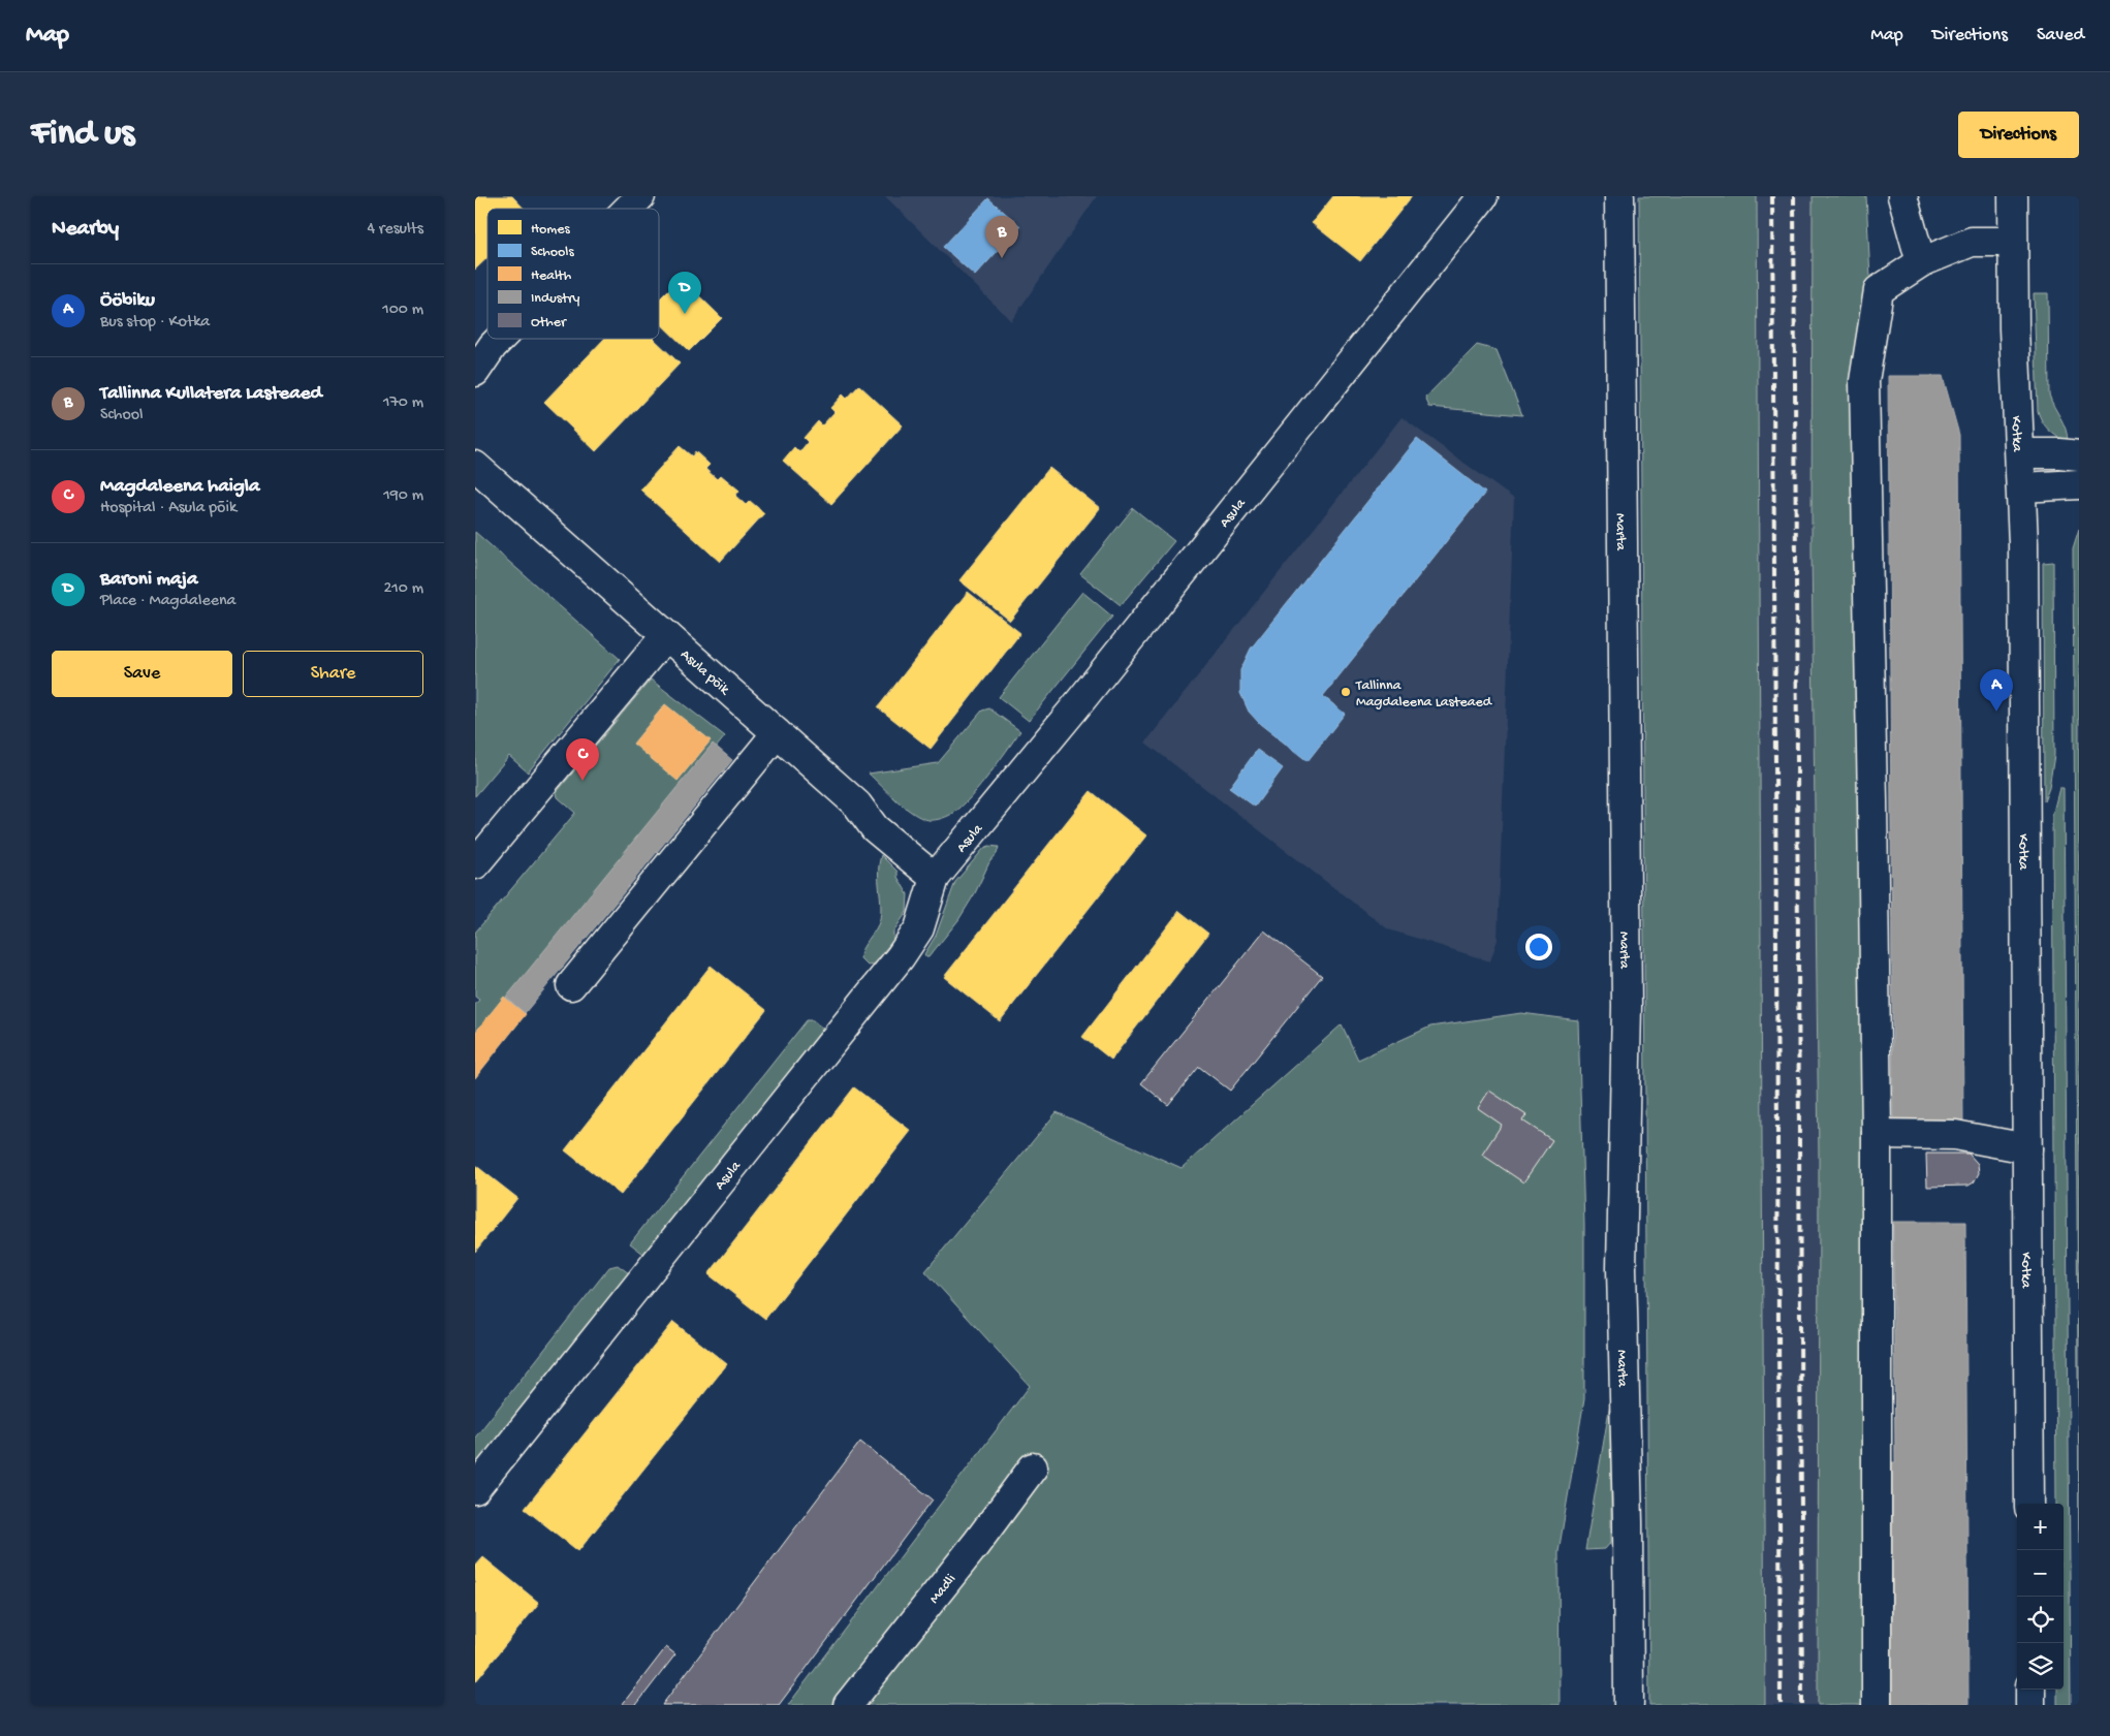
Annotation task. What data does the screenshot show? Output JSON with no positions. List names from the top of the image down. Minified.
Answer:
{"streets":{"street":["Kotka","Asula","Marta","Asula põik","Madli"]},"crossings":[["Asula","Asula põik"]],"places":["Tallinna Magdaleena Lasteaed"],"legend":["Homes","Schools","Health","Industry","Other"],"page":{"header":"Map","nav":["Map","Directions","Saved"],"buttons":["Directions",["Save","Share"]],"title":"Find us","heading":["Nearby","4 results"],"pins":["B","D","A","C"],"list":[{"mark":"A","name":"Ööbiku","note":"Bus stop · Kotka","value":"100 m"},{"mark":"B","name":"Tallinna Kullatera Lasteaed","note":"School","value":"170 m"},{"mark":"C","name":"Magdaleena haigla","note":"Hospital · Asula põik","value":"190 m"},{"mark":"D","name":"Baroni maja","note":"Place · Magdaleena","value":"210 m"}],"map_buttons":["+","−"]}}
